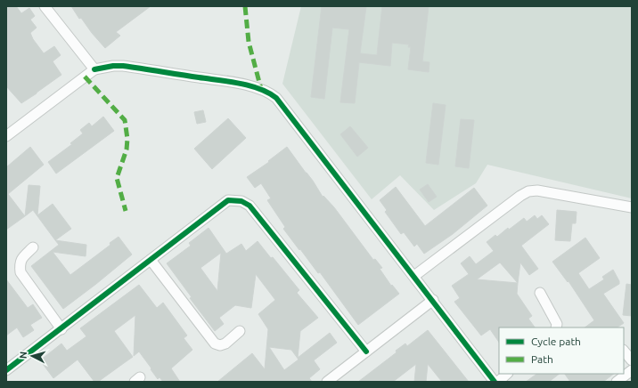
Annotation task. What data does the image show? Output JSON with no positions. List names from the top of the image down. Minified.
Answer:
{"legend":["Cycle path","Path"],"north":"left"}
